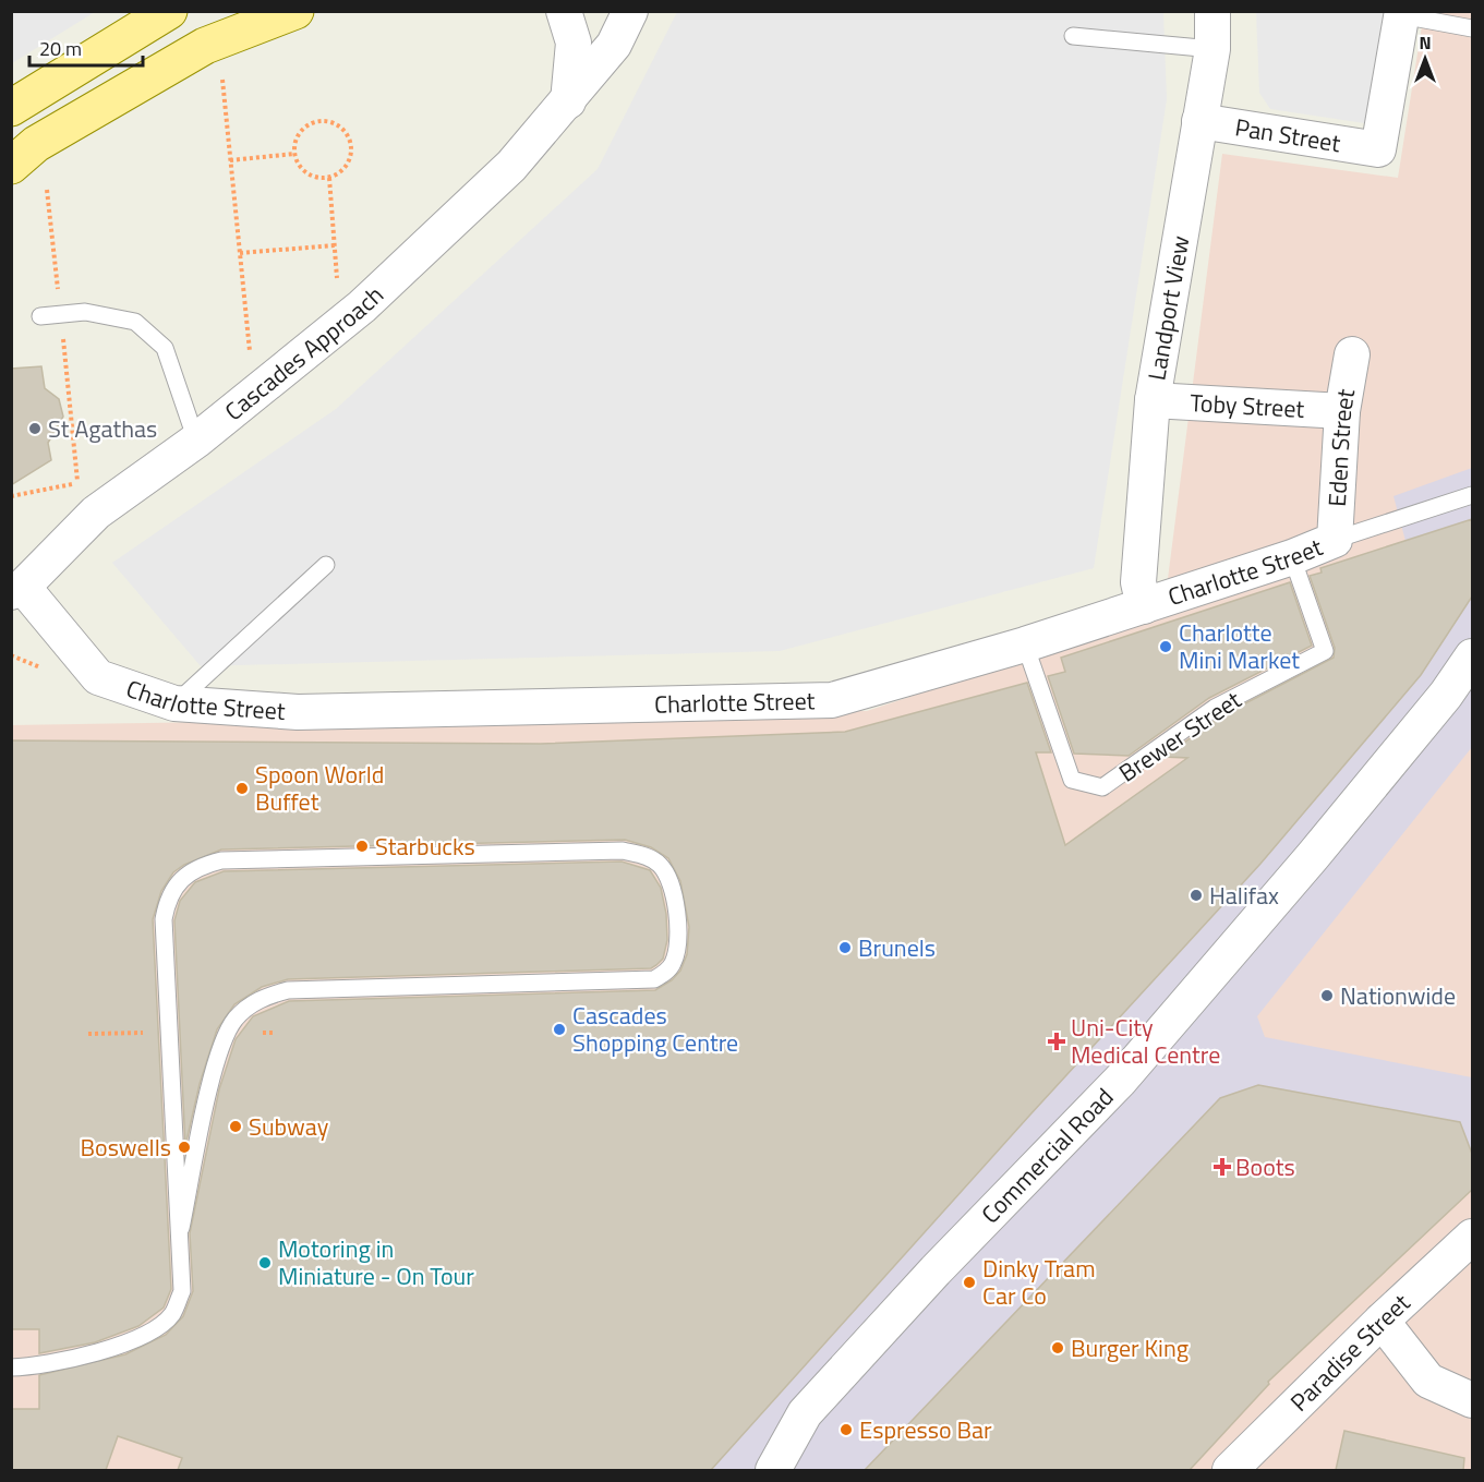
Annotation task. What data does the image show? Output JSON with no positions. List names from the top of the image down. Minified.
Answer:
{"streets":{"street":["Pan Street","Landport View","Cascades Approach","Toby Street","Eden Street","Charlotte Street","Commercial Road","Paradise Street"],"lane":["Brewer Street"]},"crossings":[["Pan Street","Landport View"],["Landport View","Toby Street"],["Landport View","Charlotte Street"],["Cascades Approach","Charlotte Street"],["Toby Street","Eden Street"],["Eden Street","Charlotte Street"],["Charlotte Street","Brewer Street"]],"places":{"other":["St Agathas","Charlotte Mini Market","Spoon World Buffet","Starbucks","Halifax","Brunels","Nationwide","Cascades Shopping Centre","Subway","Boswells","Motoring in Miniature - On Tour","Dinky Tram Car Co","Burger King","Espresso Bar"],"health":["Uni-City Medical Centre","Boots"]},"scale_bar":"20 m","north":"top"}
